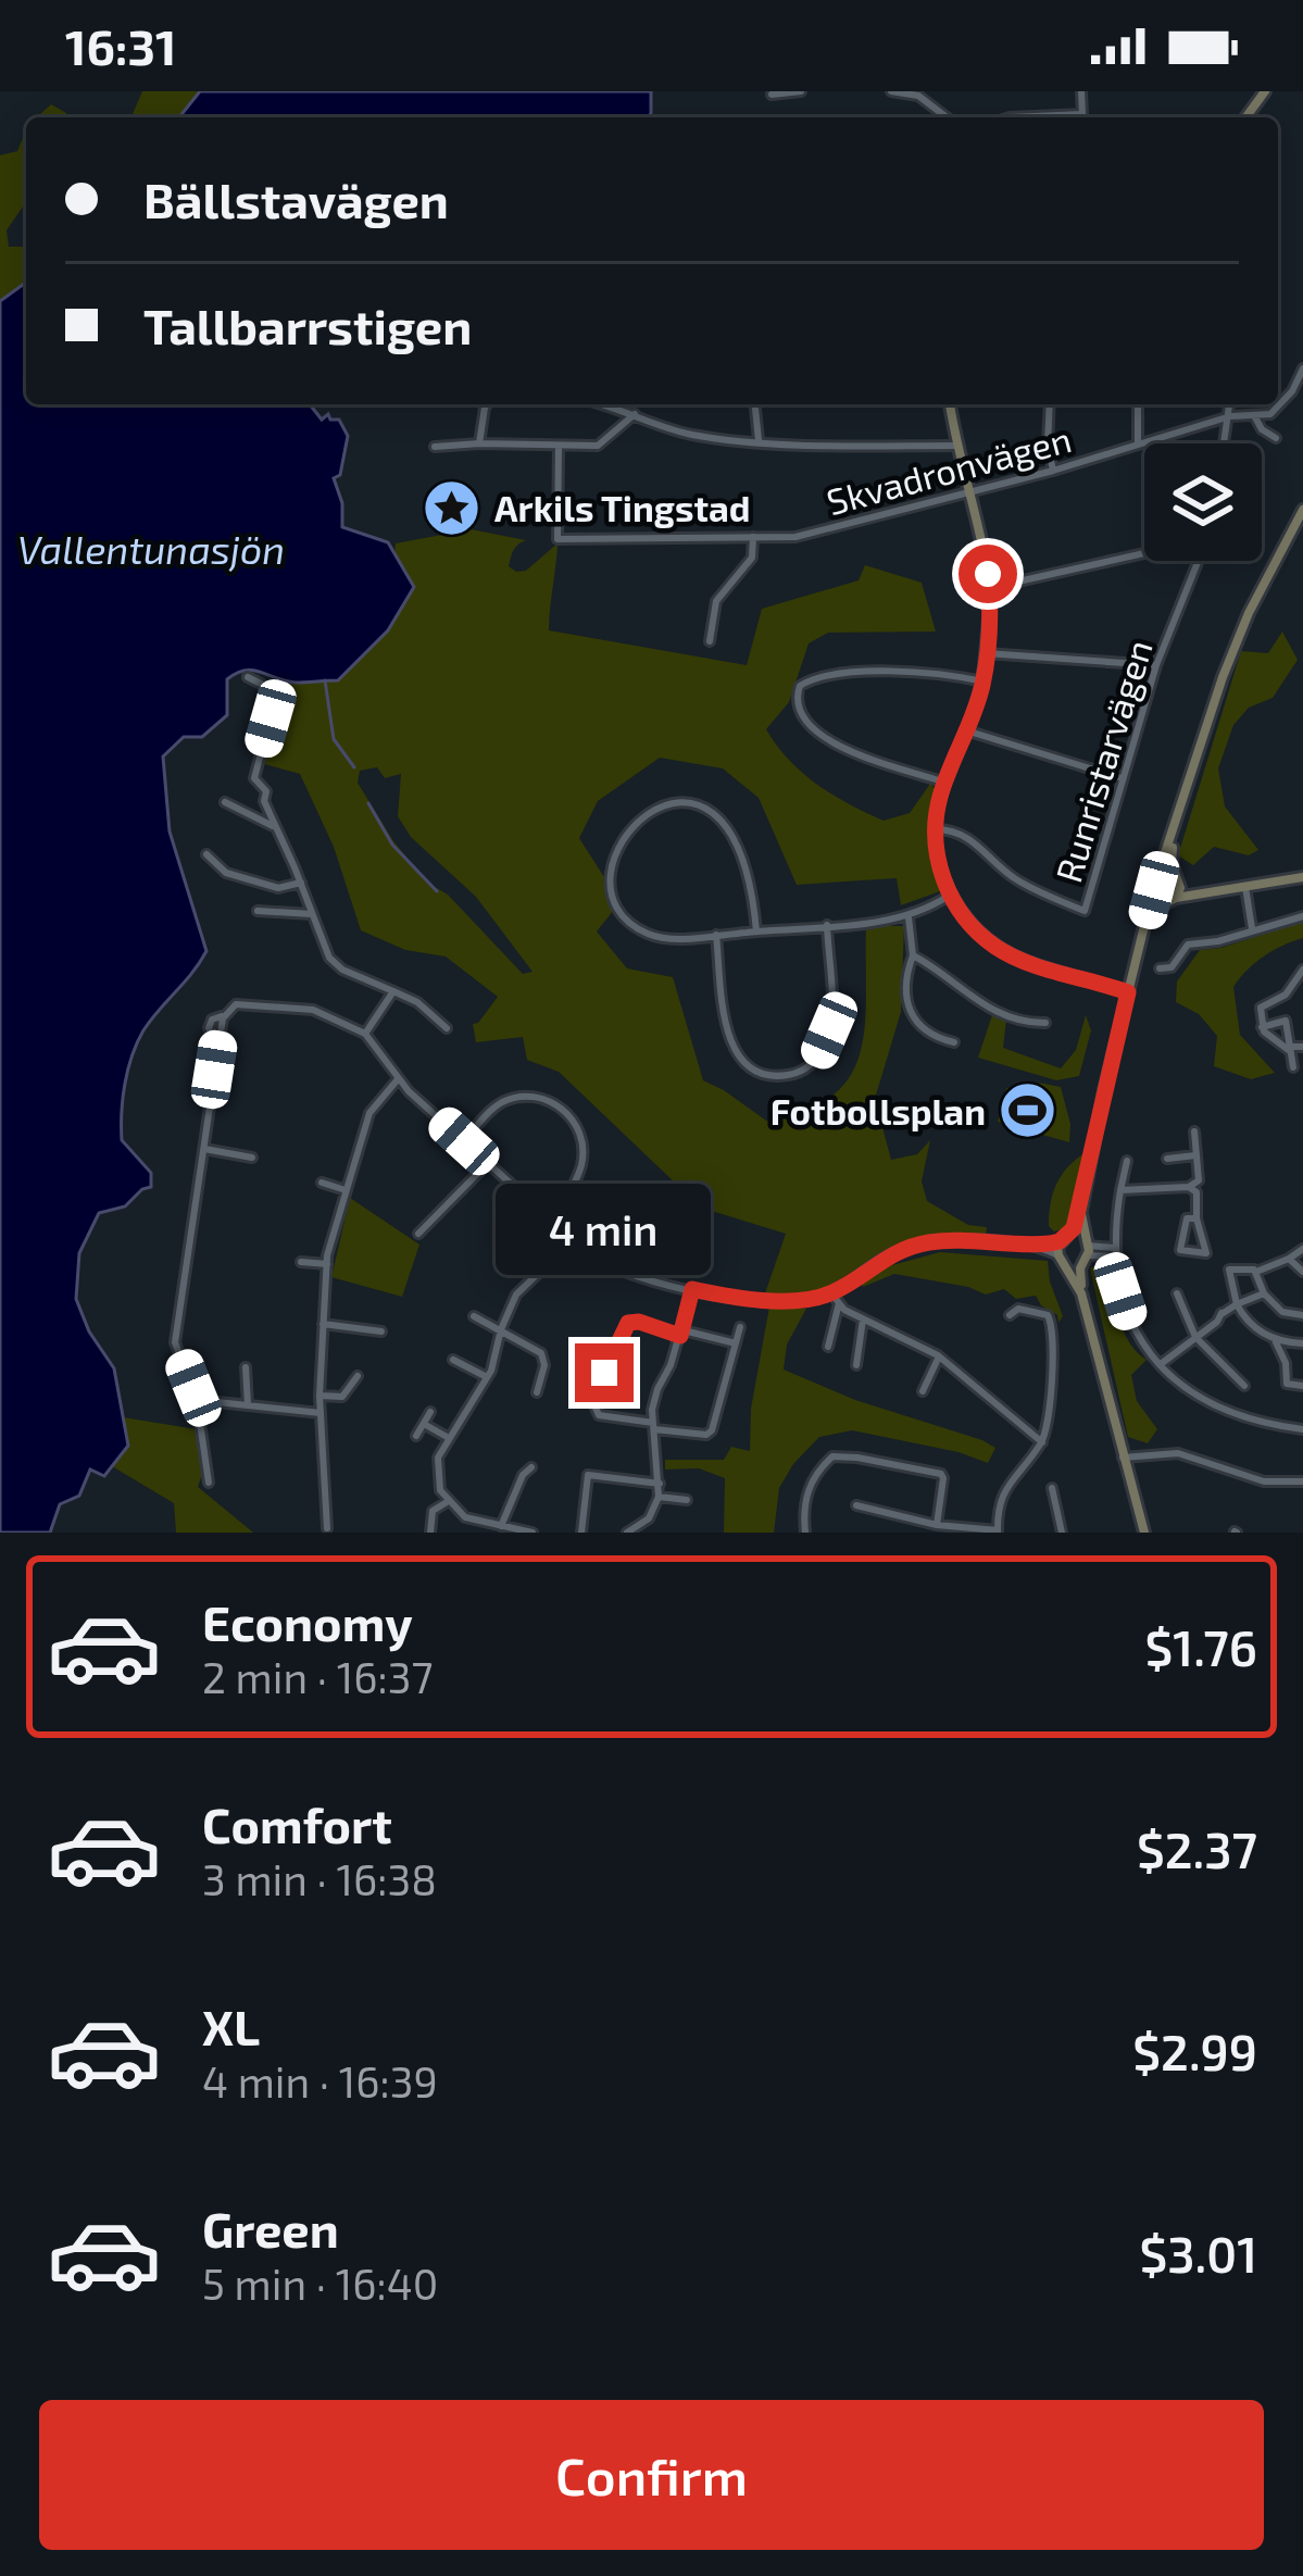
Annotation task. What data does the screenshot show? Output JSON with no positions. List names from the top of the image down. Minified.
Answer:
{"streets":{"street":["Skvadronvägen","Runristarvägen"]},"water":["Vallentunasjön"],"places":{"place":["Arkils Tingstad"],"sports":["Fotbollsplan"]},"page":{"status":"16:31","banner":["Bällstavägen","Tallbarrstigen"],"bubble":"4 min","list":[{"name":"Economy","note":"2 min · 16:37","value":"$1.76"},{"name":"Comfort","note":"3 min · 16:38","value":"$2.37"},{"name":"XL","note":"4 min · 16:39","value":"$2.99"},{"name":"Green","note":"5 min · 16:40","value":"$3.01"}],"buttons":"Confirm"}}
